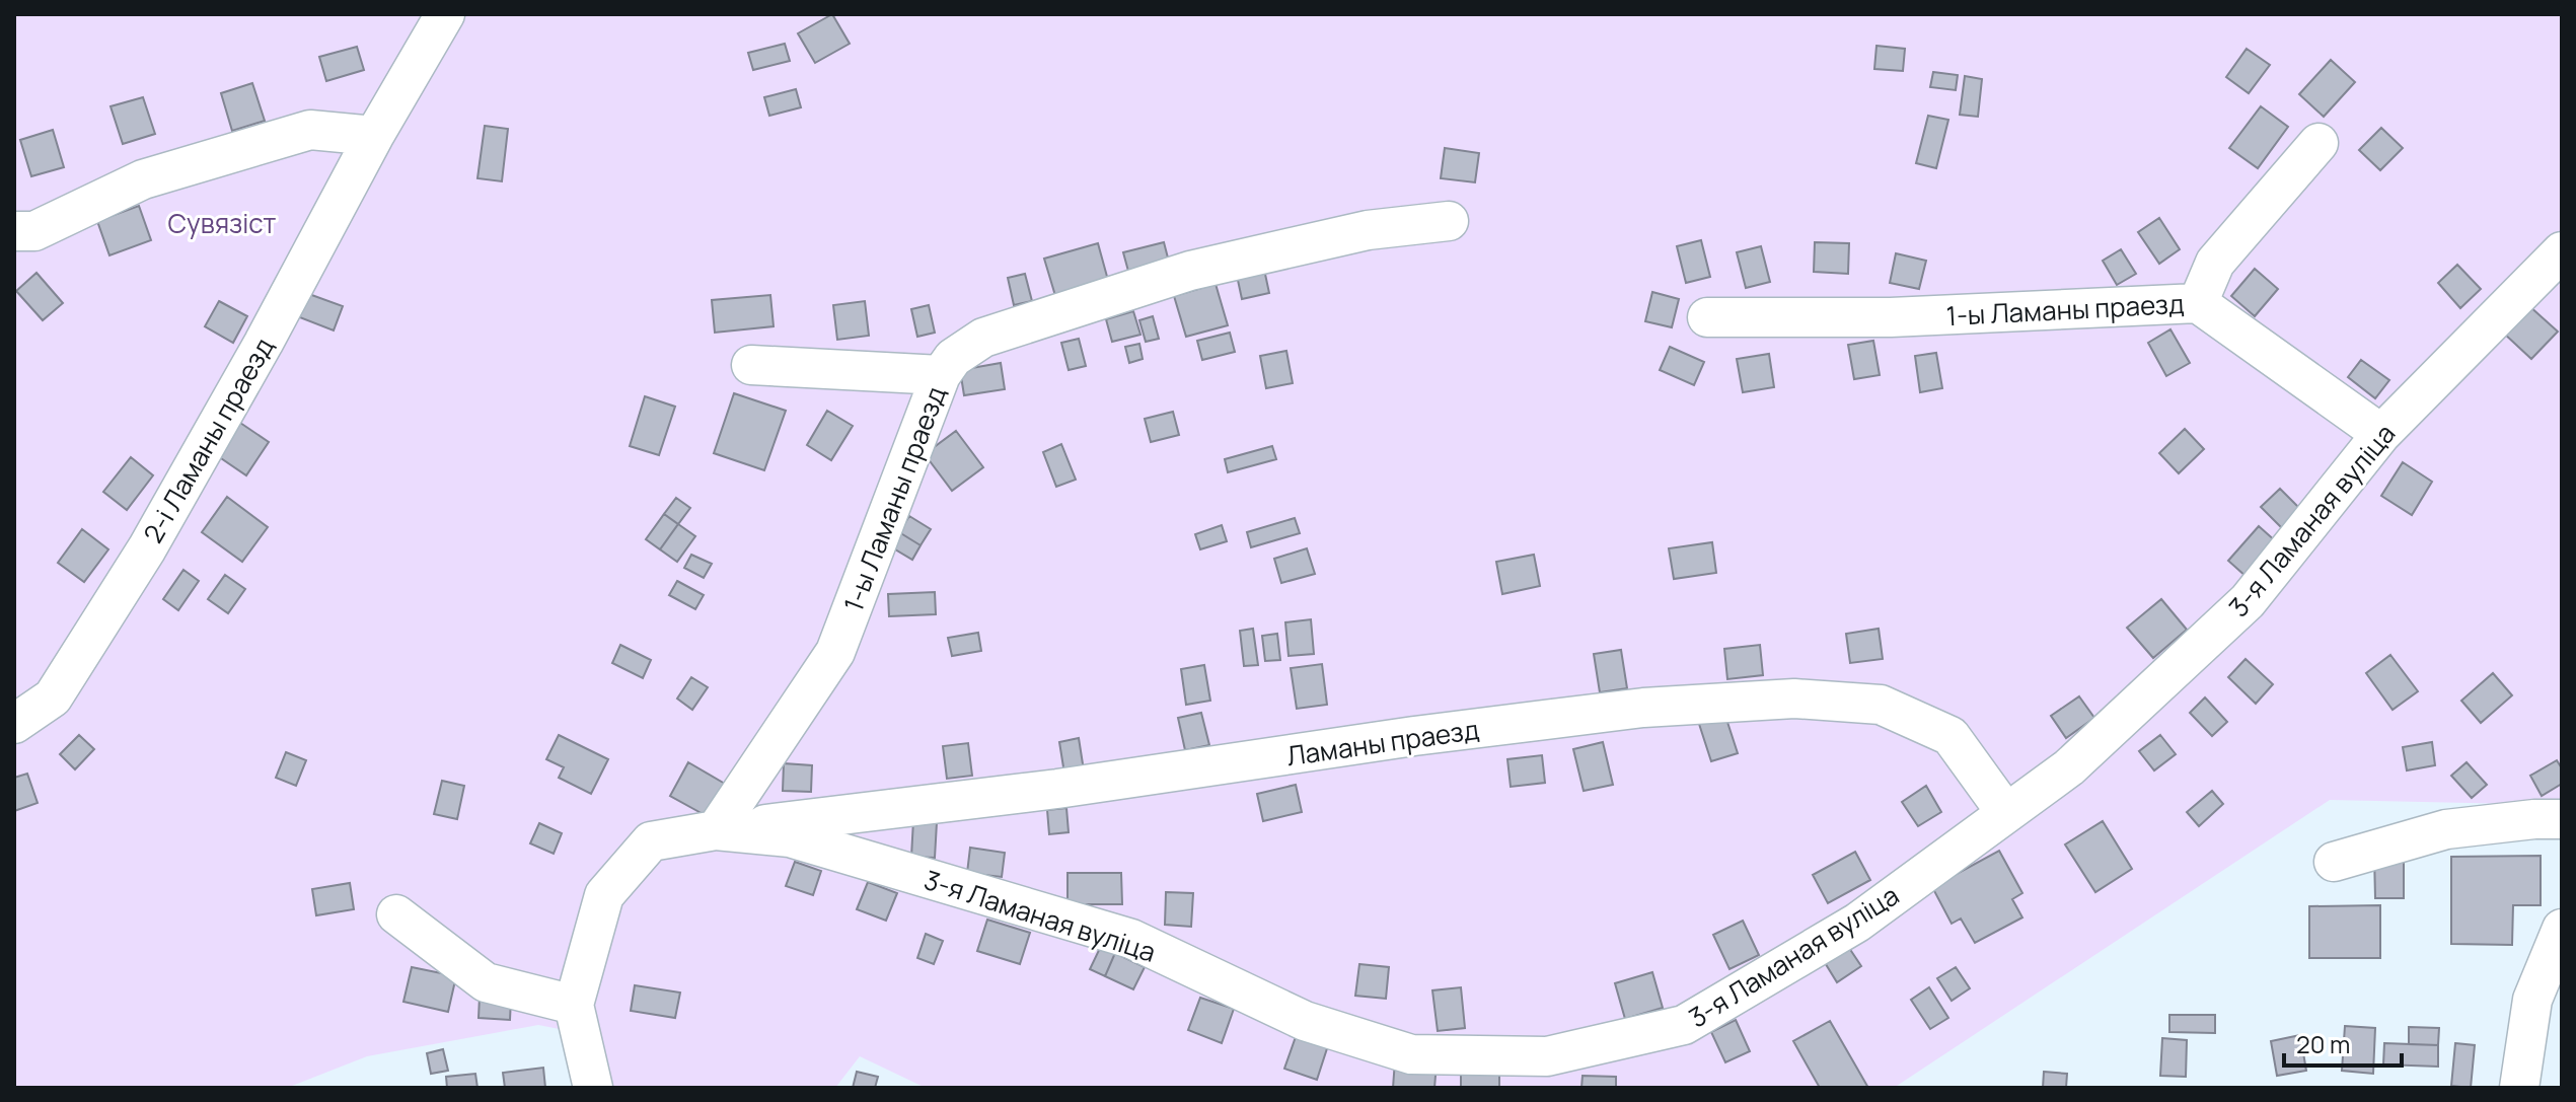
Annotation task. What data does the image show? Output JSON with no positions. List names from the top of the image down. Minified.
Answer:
{"streets":{"street":["1-ы Ламаны праезд","2-і Ламаны праезд","3-я Ламаная вуліца","Ламаны праезд"]},"crossings":[["1-ы Ламаны праезд","3-я Ламаная вуліца"],["1-ы Ламаны праезд","Ламаны праезд"],["3-я Ламаная вуліца","Ламаны праезд"]],"parks":["Сувязіст"],"scale_bar":"20 m"}
